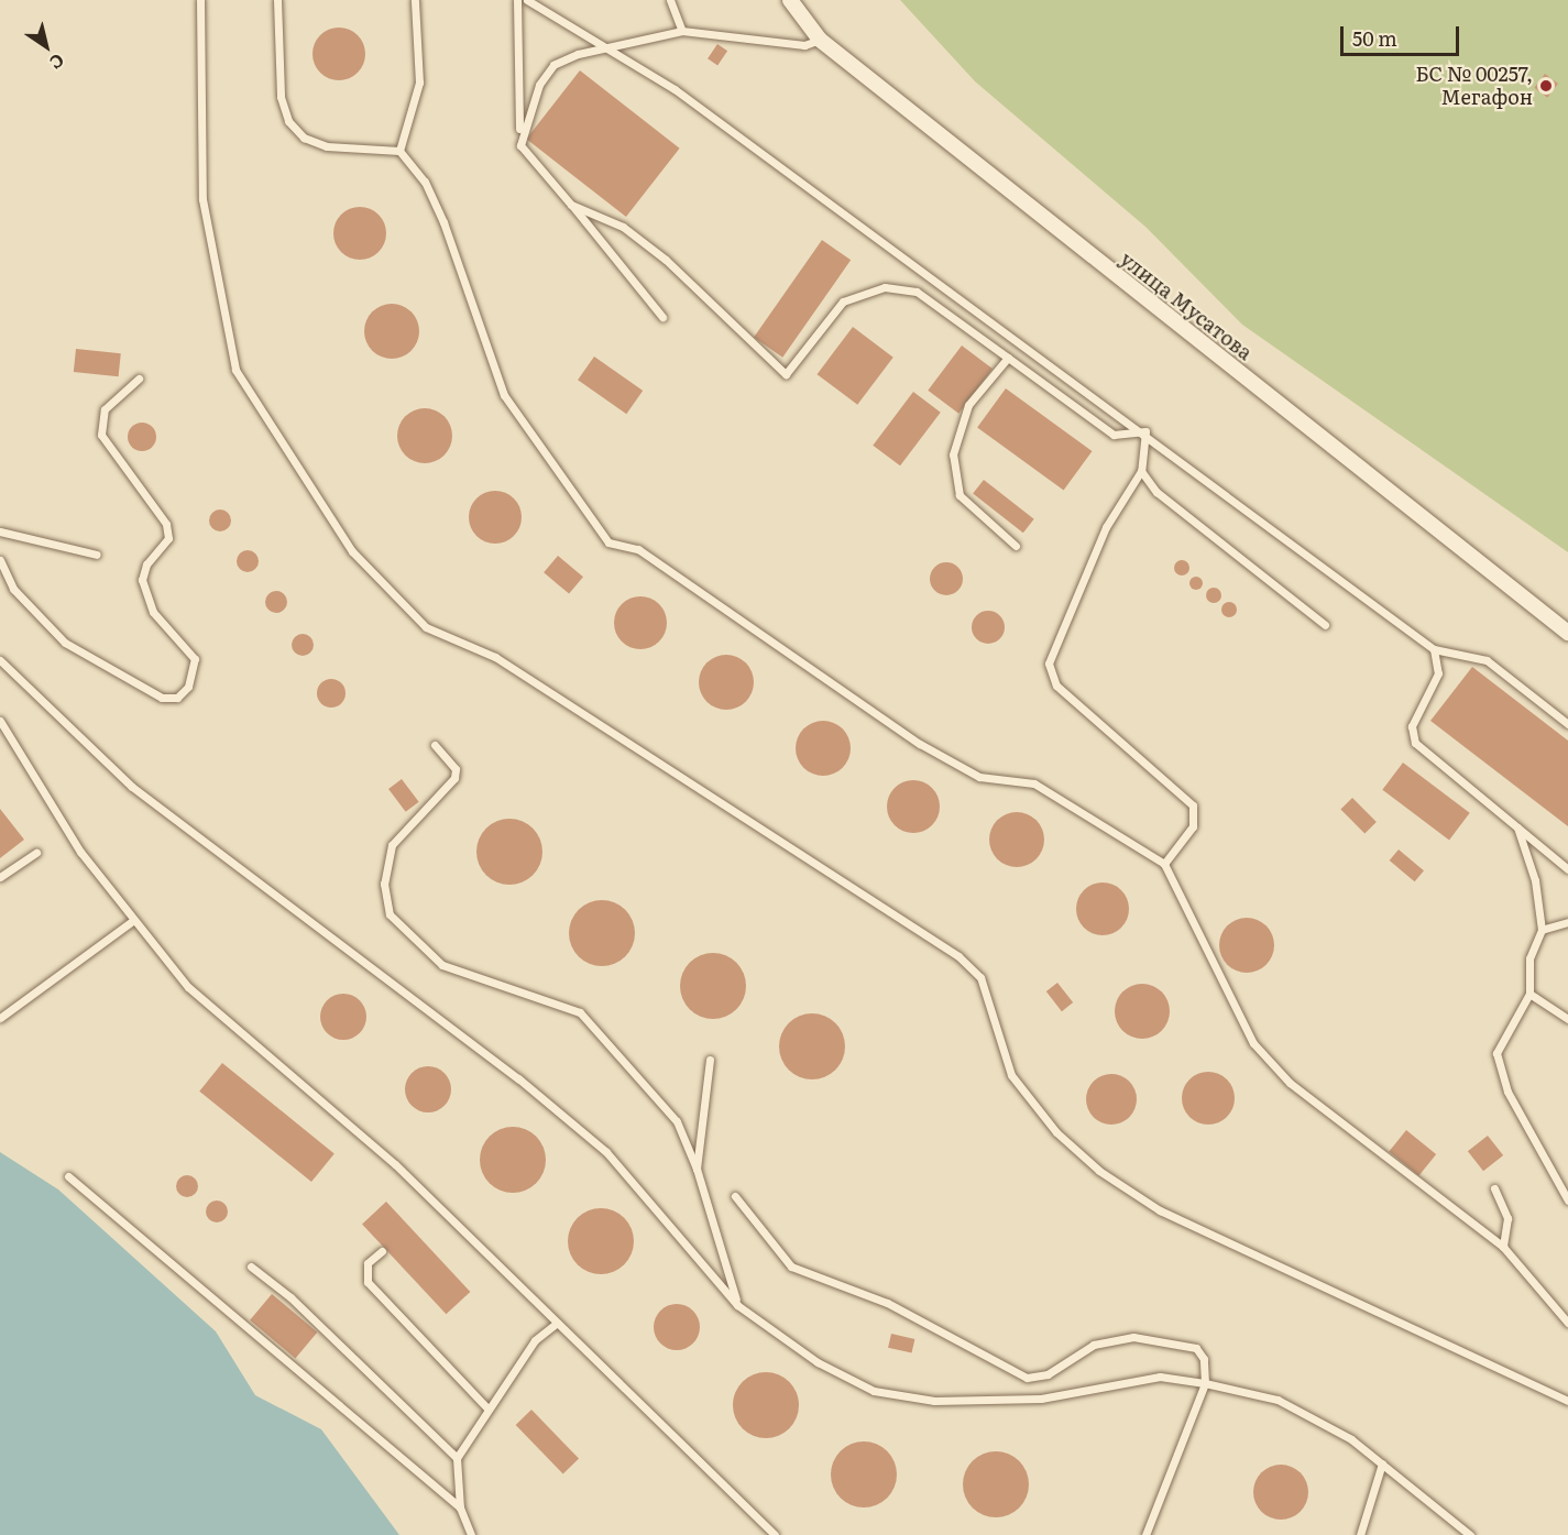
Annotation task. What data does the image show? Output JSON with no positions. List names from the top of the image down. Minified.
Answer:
{"streets":{"street":["улица Мусатова"]},"places":["БС № 00257, Мегафон"],"scale_bar":"50 m","north":"bottom right"}
